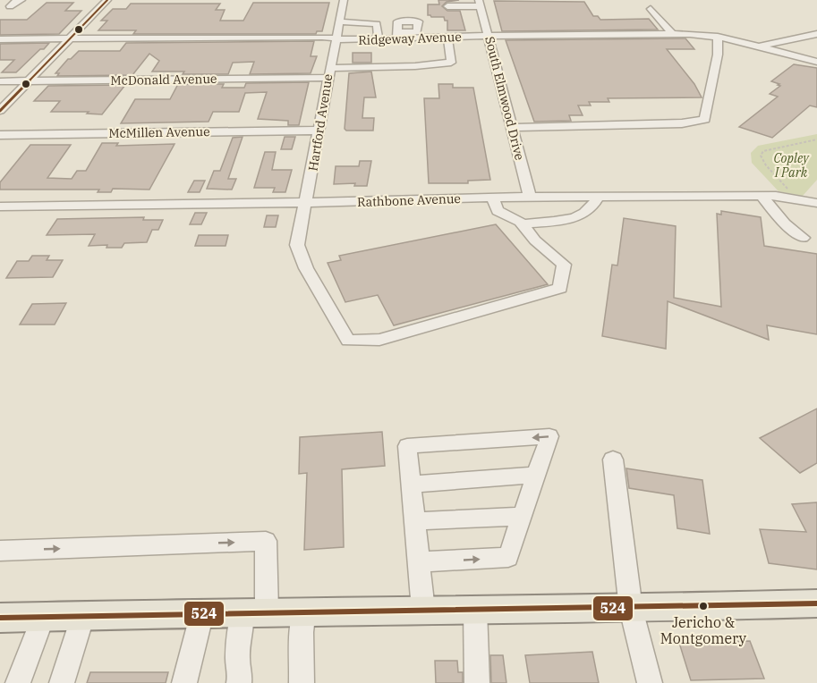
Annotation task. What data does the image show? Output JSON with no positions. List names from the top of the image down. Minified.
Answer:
{"streets":{"street":["Ridgeway Avenue","McDonald Avenue","South Elmwood Drive","Hartford Avenue","McMillen Avenue","Rathbone Avenue"]},"crossings":[["Ridgeway Avenue","McDonald Avenue"],["Ridgeway Avenue","South Elmwood Drive"],["Ridgeway Avenue","Hartford Avenue"],["McDonald Avenue","Hartford Avenue"],["South Elmwood Drive","Rathbone Avenue"],["Hartford Avenue","McMillen Avenue"],["Hartford Avenue","Rathbone Avenue"]],"parks":["Copley I Park"],"places":["Jericho & Montgomery"],"lines":["transit line 524"]}
